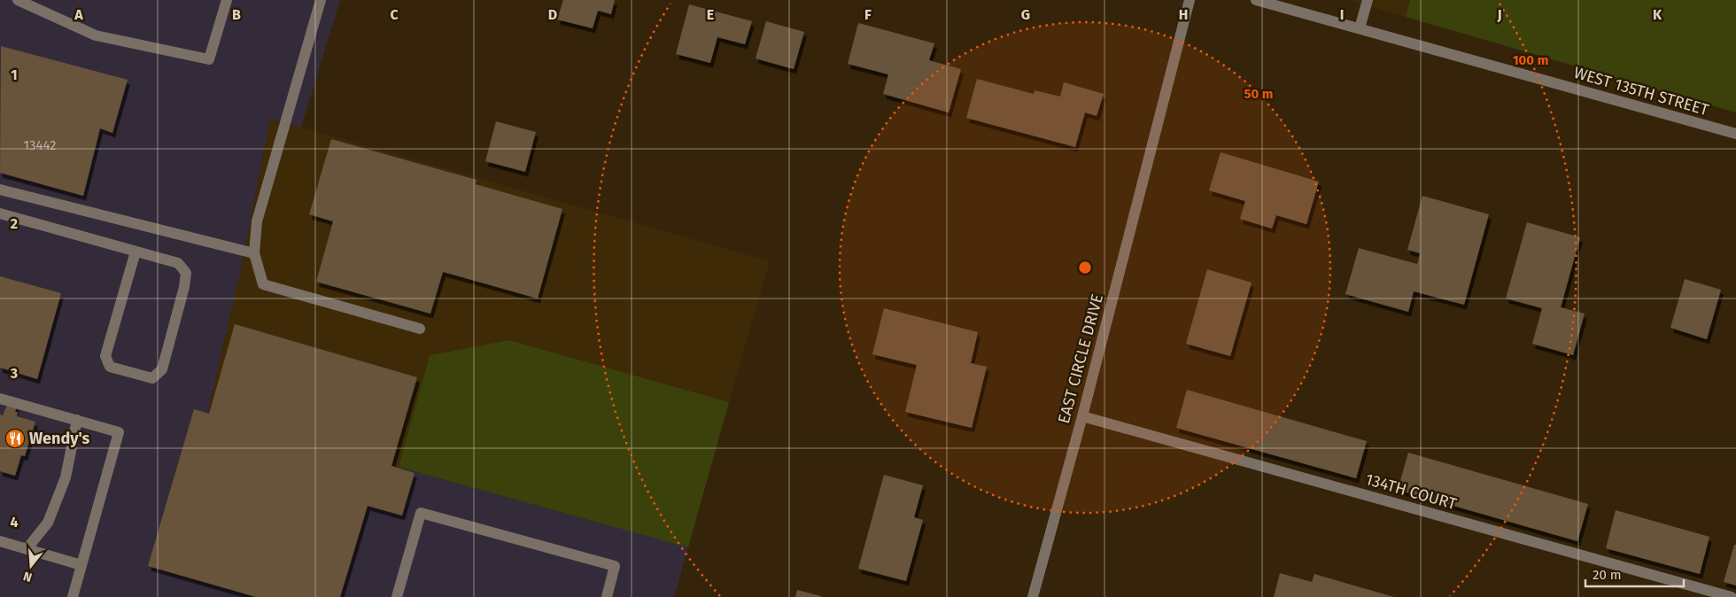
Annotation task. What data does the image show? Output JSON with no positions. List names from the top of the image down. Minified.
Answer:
{"streets":{"street":["WEST 135TH STREET","EAST CIRCLE DRIVE","134TH COURT"]},"crossings":[["EAST CIRCLE DRIVE","134TH COURT"]],"places":{"restaurant":["Wendy's"]},"house_numbers":["13442"],"scale_bar":"20 m","north":"bottom","grid":{"columns":["A","B","C","D","E","F","G","H","I","J","K"],"rows":["1","2","3","4"]},"rings":["100 m","50 m"]}
